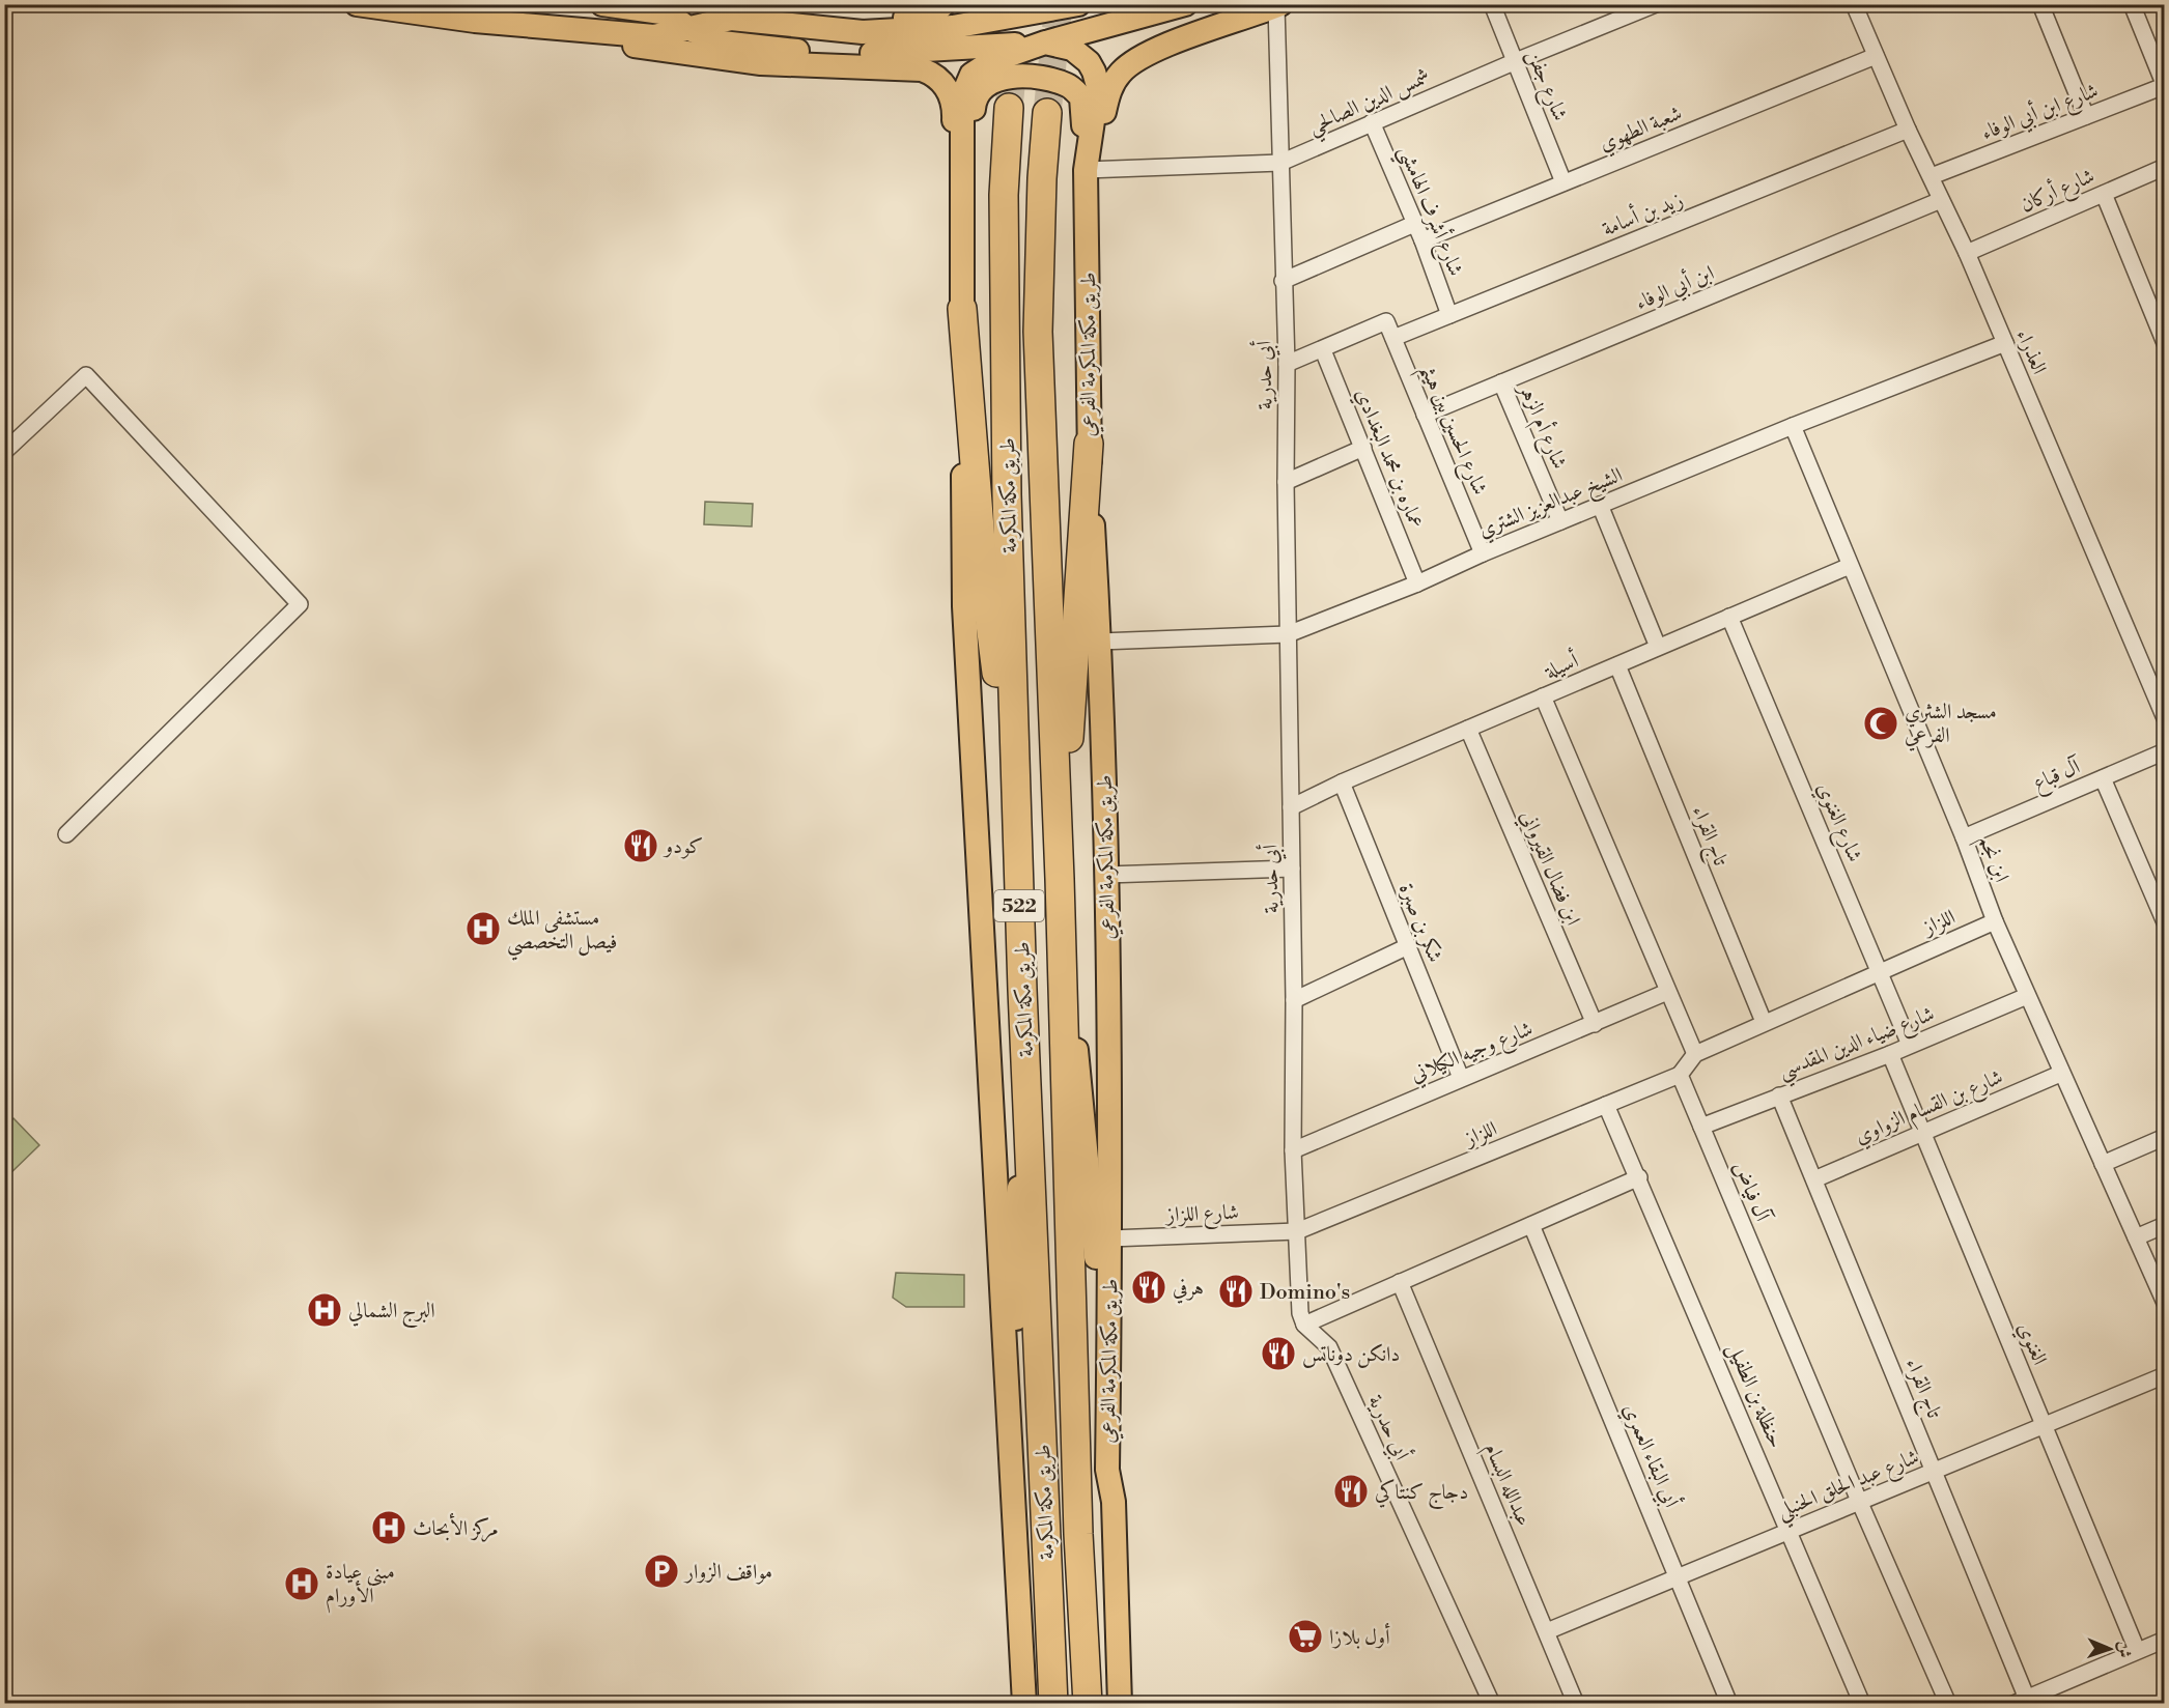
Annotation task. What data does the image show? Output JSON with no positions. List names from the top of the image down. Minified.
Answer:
{"streets":{"highway":["طريق مكة المكرمة","522"],"main road":["طريق مكة المكرمة الفرعي"],"street":["شارع جفن","شمس الدين الصالحي","شارع ابن أبي الوفاء","شعبة الطهوي","شارع أركان","شارع أشرف الهامشي","زيد بن أسامة","ابن أبي الوفاء","العذراء","أبي حدرية","شارع أم الزهر","شارع الحسين بين هيثم","عماره بن محمد البغدادي","الشيخ عبدالعزيز الشتري","أسيلة","آل قباع","شارع الغنوي","تاج القراء","ابن نجم","ابن فضال القيرواني","اللزاز","شكر بن صبرة","شارع ضياء الدين المقدسي","شارع وجيه الكيلاني","شارع بن القسام الزواوي","آل فياض","شارع اللزاز","الغنوي","حنظلة بن الطفيل","أبي البقاء العمري","شارع عبد الحلق الحنبلي","عبدالله البسام"]},"crossings":[["شارع جفن","شمس الدين الصالحي"],["شارع جفن","شعبة الطهوي"],["شمس الدين الصالحي","شارع أشرف الهامشي"],["شمس الدين الصالحي","طريق مكة المكرمة الفرعي"],["شمس الدين الصالحي","أبي حدرية"],["شارع ابن أبي الوفاء","العذراء"],["شعبة الطهوي","شارع أشرف الهامشي"],["شعبة الطهوي","العذراء"],["شارع أركان","العذراء"],["شارع أشرف الهامشي","زيد بن أسامة"],["زيد بن أسامة","العذراء"],["زيد بن أسامة","شارع الحسين بين هيثم"],["ابن أبي الوفاء","العذراء"],["ابن أبي الوفاء","شارع أم الزهر"],["ابن أبي الوفاء","شارع الحسين بين هيثم"],["العذراء","الشيخ عبدالعزيز الشتري"],["طريق مكة المكرمة الفرعي","الشيخ عبدالعزيز الشتري"],["طريق مكة المكرمة الفرعي","شارع اللزاز"],["أبي حدرية","الشيخ عبدالعزيز الشتري"],["أبي حدرية","أسيلة"],["أبي حدرية","اللزاز"],["أبي حدرية","شارع وجيه الكيلاني"],["أبي حدرية","شارع اللزاز"],["شارع أم الزهر","الشيخ عبدالعزيز الشتري"],["شارع الحسين بين هيثم","عماره بن محمد البغدادي"],["شارع الحسين بين هيثم","الشيخ عبدالعزيز الشتري"],["عماره بن محمد البغدادي","الشيخ عبدالعزيز الشتري"],["الشيخ عبدالعزيز الشتري","ابن نجم"],["أسيلة","شارع الغنوي"],["أسيلة","تاج القراء"],["أسيلة","ابن نجم"],["أسيلة","ابن فضال القيرواني"],["أسيلة","شكر بن صبرة"],["آل قباع","ابن نجم"],["شارع الغنوي","اللزاز"],["شارع الغنوي","شارع ضياء الدين المقدسي"],["تاج القراء","اللزاز"],["تاج القراء","شارع ضياء الدين المقدسي"],["تاج القراء","شارع بن القسام الزواوي"],["تاج القراء","شارع عبد الحلق الحنبلي"],["ابن نجم","اللزاز"],["ابن نجم","شارع ضياء الدين المقدسي"],["ابن نجم","شارع بن القسام الزواوي"],["ابن فضال القيرواني","شارع وجيه الكيلاني"],["اللزاز","آل فياض"],["اللزاز","شارع اللزاز"],["اللزاز","حنظلة بن الطفيل"],["شكر بن صبرة","شارع وجيه الكيلاني"],["شارع ضياء الدين المقدسي","آل فياض"],["شارع ضياء الدين المقدسي","الغنوي"],["شارع بن القسام الزواوي","الغنوي"],["آل فياض","شارع عبد الحلق الحنبلي"],["الغنوي","شارع عبد الحلق الحنبلي"],["حنظلة بن الطفيل","شارع عبد الحلق الحنبلي"],["أبي البقاء العمري","شارع عبد الحلق الحنبلي"],["شارع عبد الحلق الحنبلي","عبدالله البسام"]],"places":{"mosque":["مسجد الشثري الفرعي"],"restaurant":["كودو","هرفي","Domino's","دانكن دوناتس","دجاج كنتاكي"],"hospital":["مستشفى الملك فيصل التخصصي","البرج الشمالي","مركز الأبحاث","مبنى عيادة الأورام"],"parking":["مواقف الزوار"],"supermarket":["أول بلازا"]},"north":"right"}
